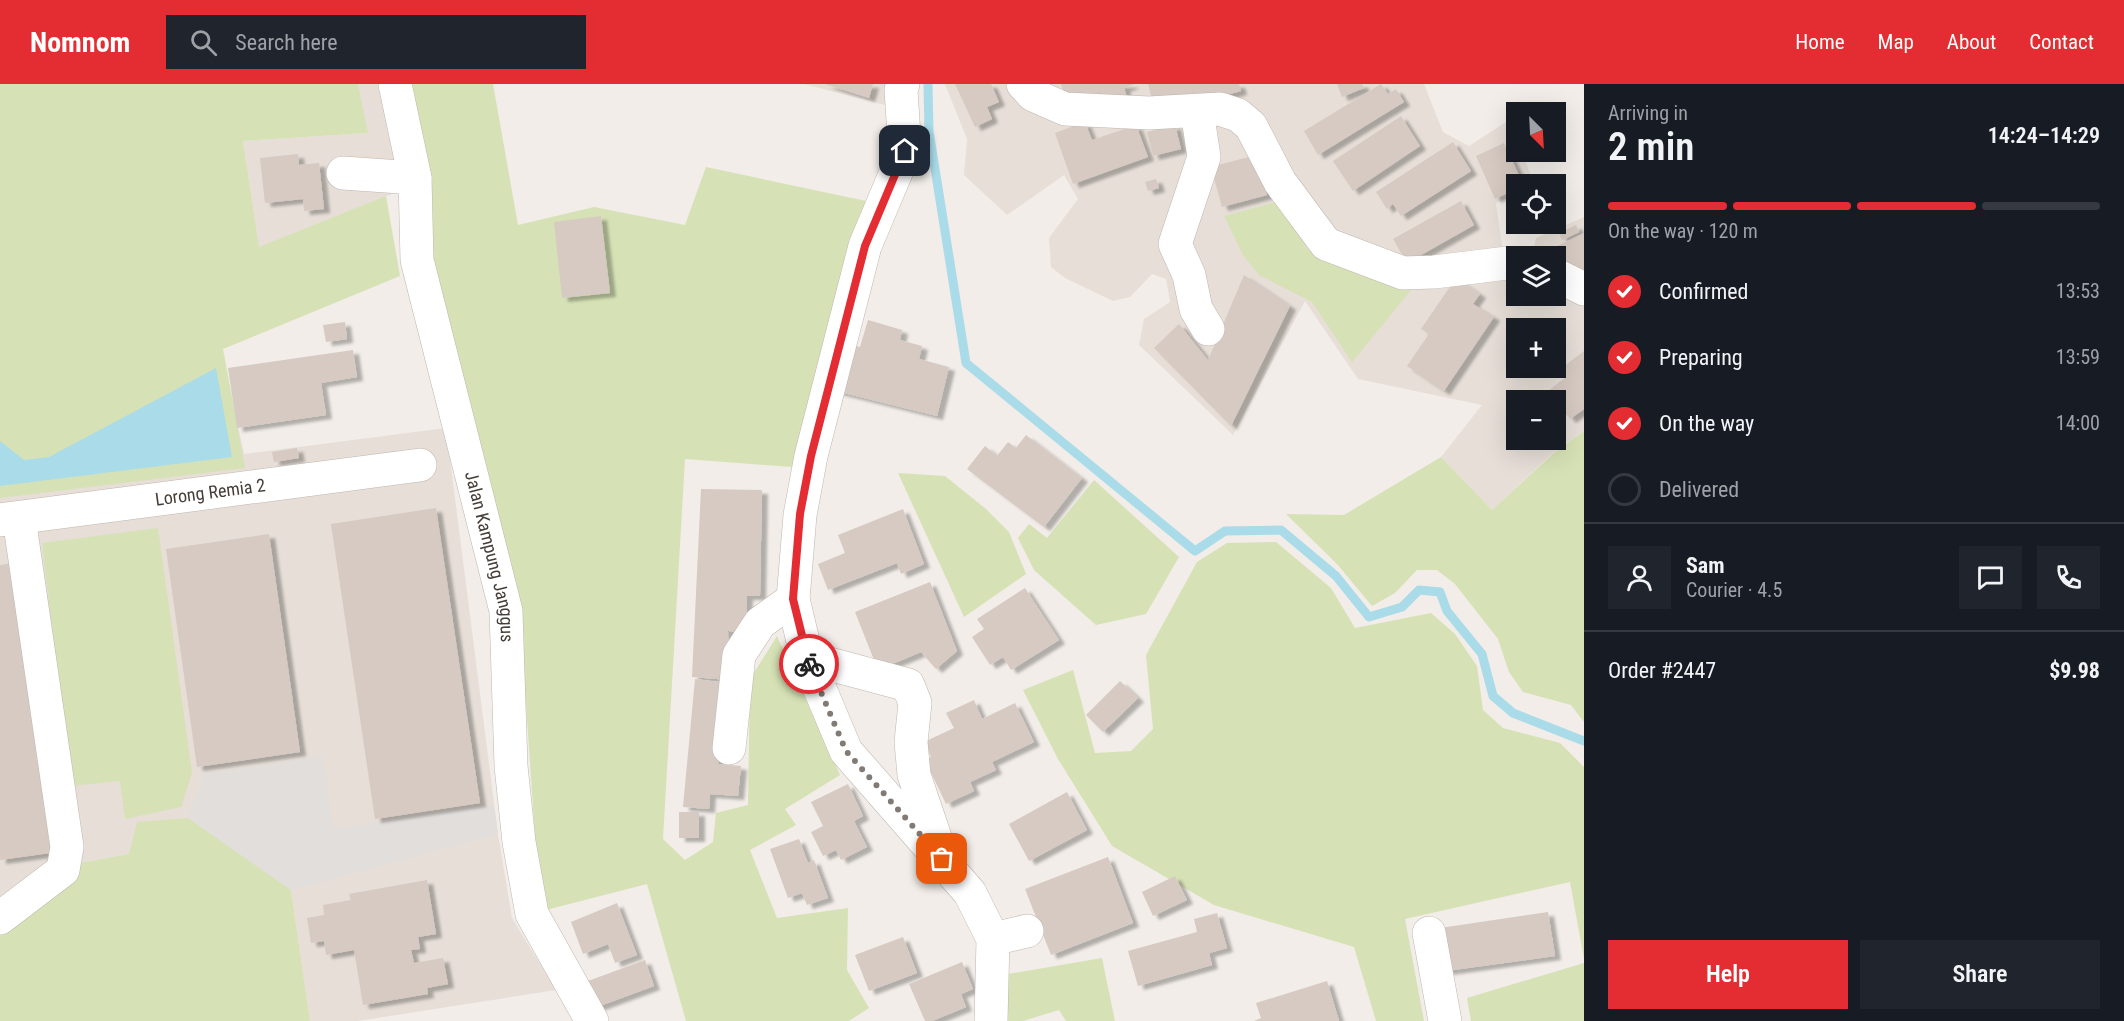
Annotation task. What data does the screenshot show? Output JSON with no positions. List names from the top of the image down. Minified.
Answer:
{"streets":{"street":["Lorong Remia 2","Jalan Kampung Janggus"]},"north":"bottom right","page":{"header":"Nomnom","search":"Search here","nav":["Home","Map","About","Contact"],"heading":["2 min","Arriving in","14:24–14:29"],"panel":["Sam","Courier · 4.5","Order #2447","$9.98"],"map_buttons":["+","−"],"bar":"On the way · 120 m","list":[["Confirmed","13:53"],["Preparing","13:59"],["On the way","14:00"],"Delivered"],"buttons":["Help","Share"]}}
